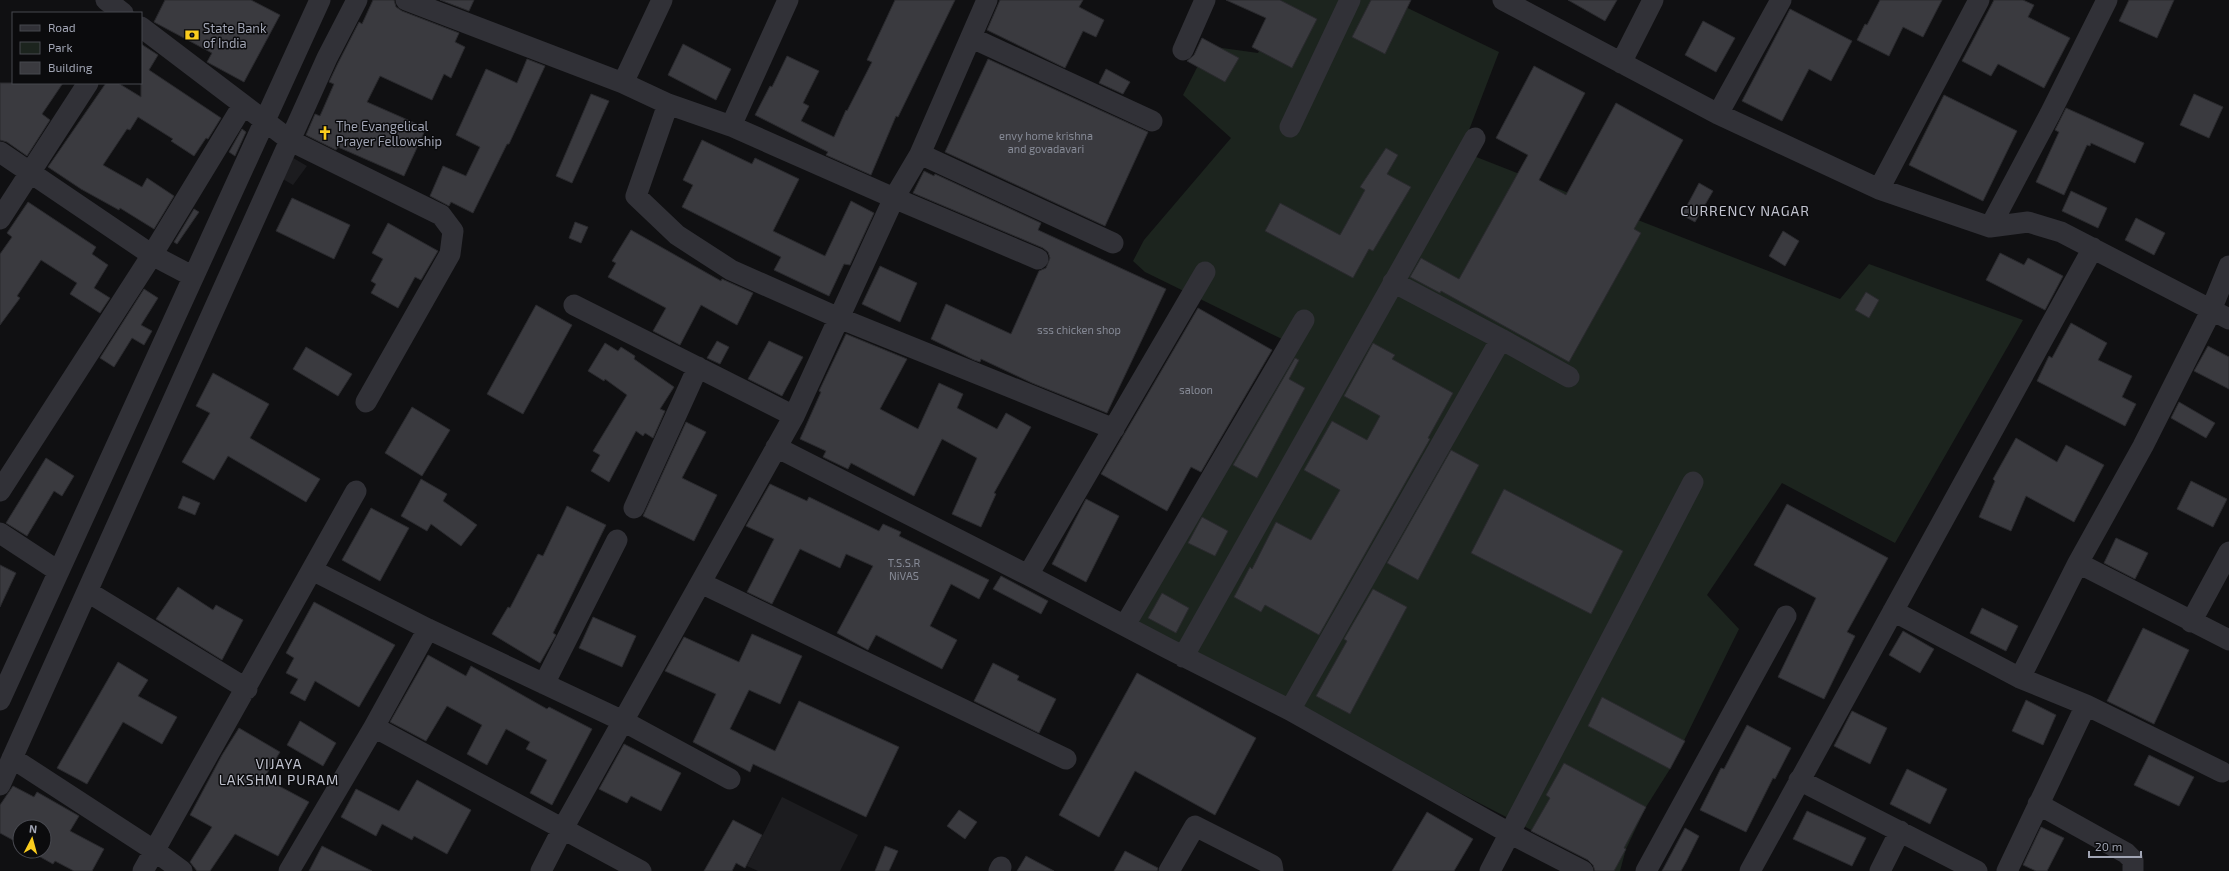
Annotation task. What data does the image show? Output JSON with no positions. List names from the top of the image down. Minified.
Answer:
{"districts":["CURRENCY NAGAR","VIJAYA LAKSHMI PURAM"],"places":{"bank":["State Bank of India"],"church":["The Evangelical Prayer Fellowship"]},"house_numbers":["envy home krishna and govadavari","sss chicken shop","saloon","T.S.S.R NiVAS"],"legend":["Road","Park","Building"],"scale_bar":"20 m","north":"top"}
